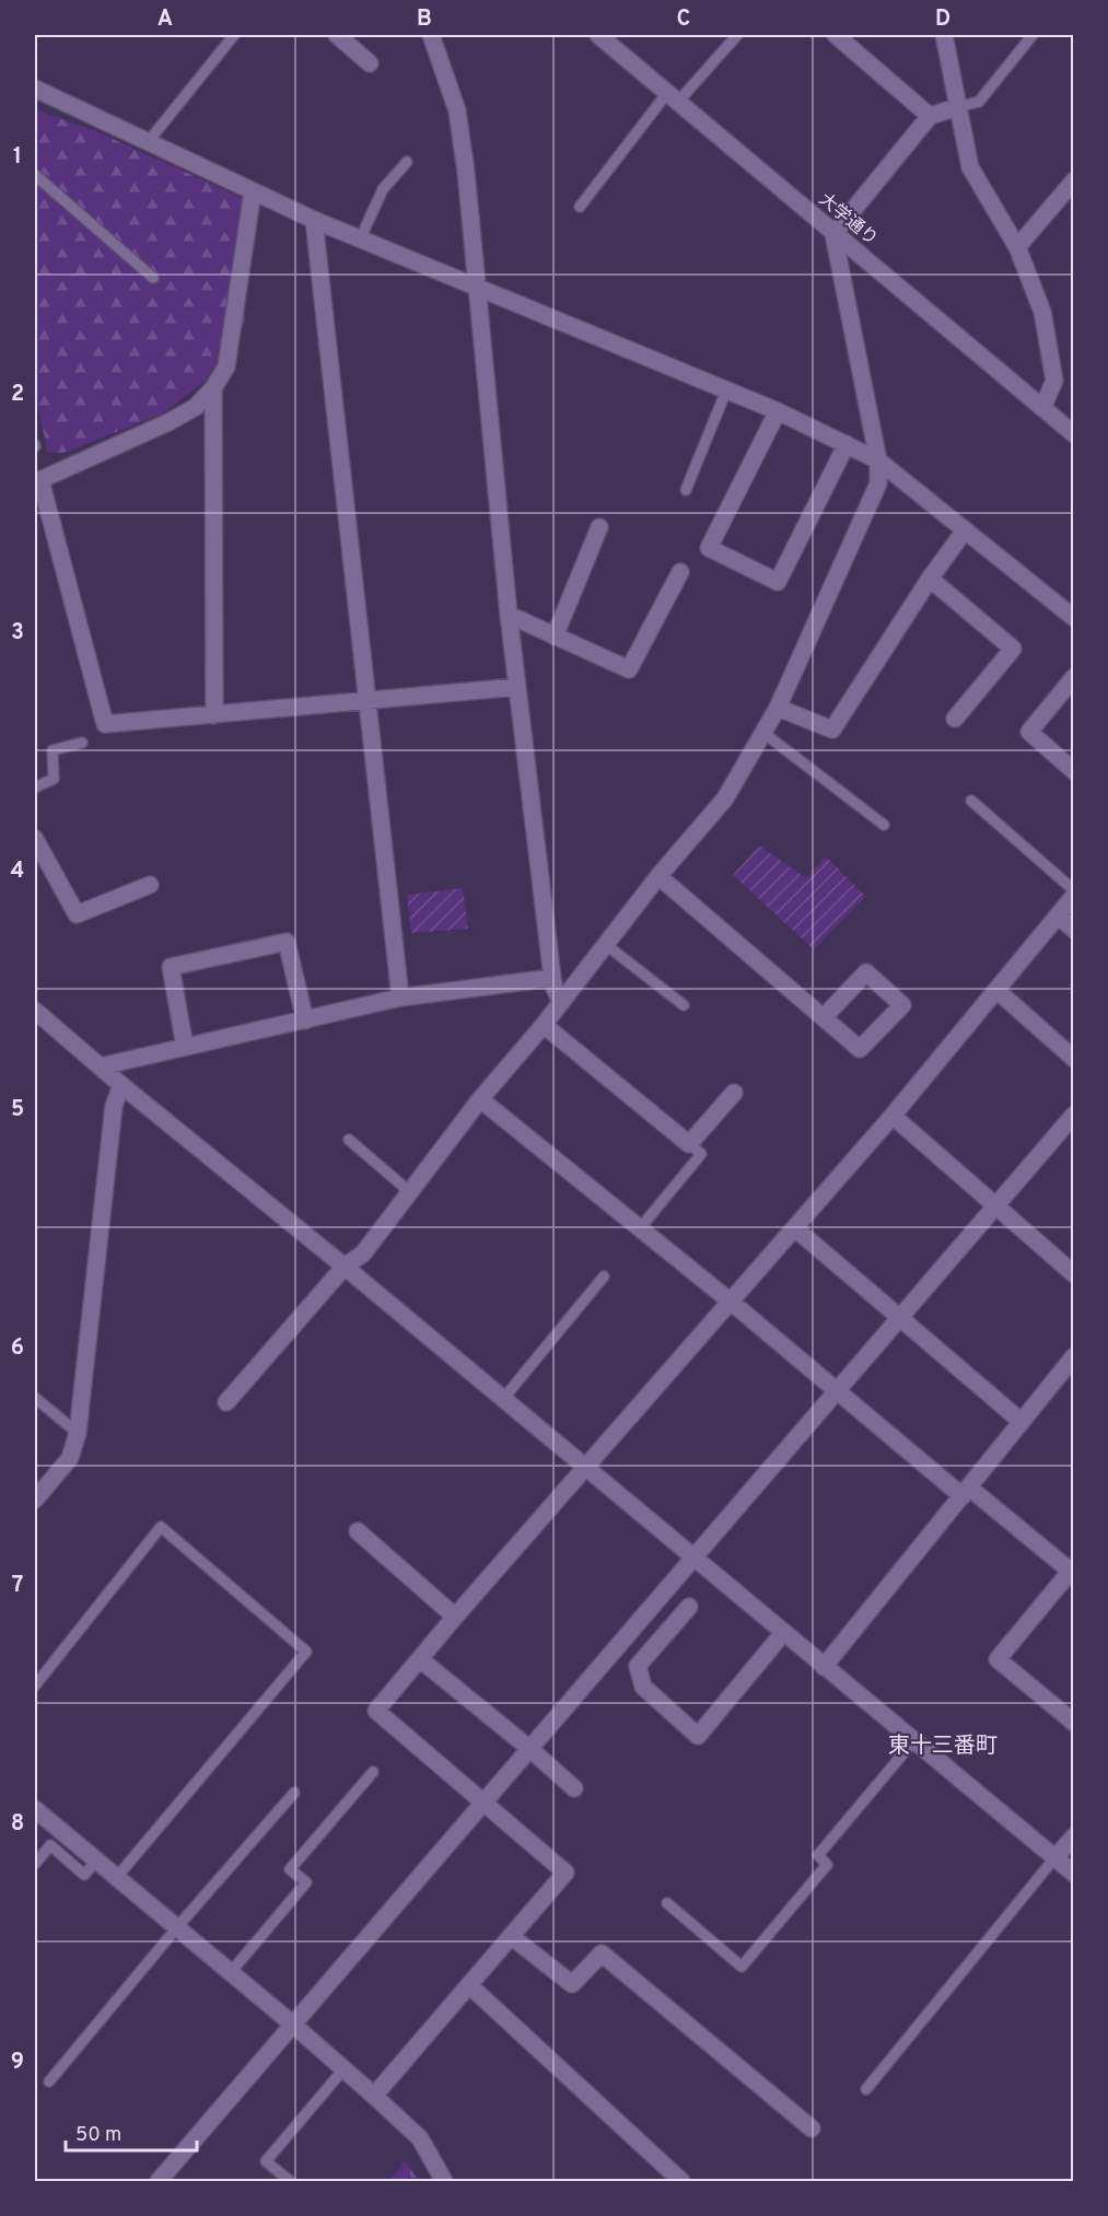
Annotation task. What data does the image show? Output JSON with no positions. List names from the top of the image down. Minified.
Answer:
{"streets":{"street":["大学通り"]},"districts":["東十三番町"],"scale_bar":"50 m","grid":{"columns":["A","B","C","D"],"rows":["1","2","3","4","5","6","7","8","9"]}}
